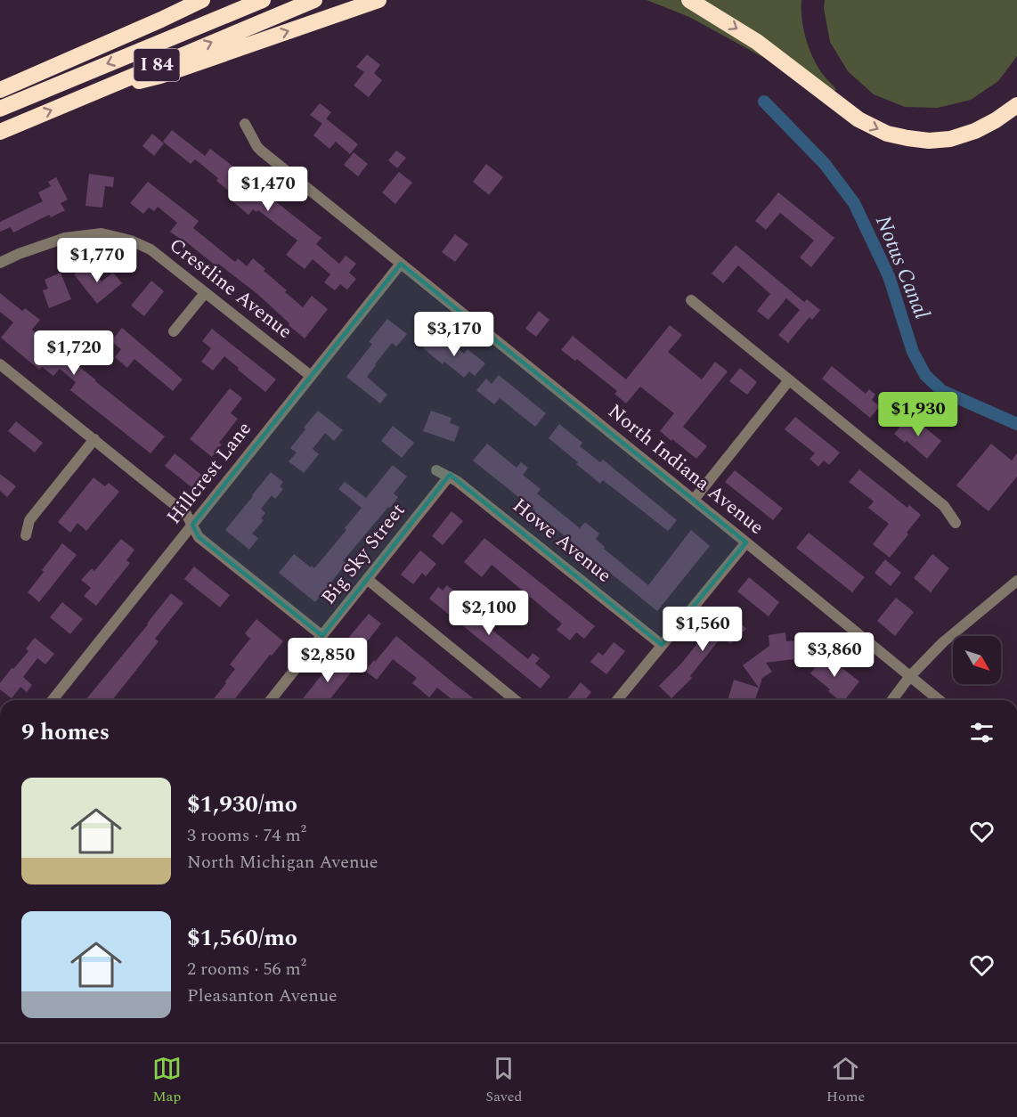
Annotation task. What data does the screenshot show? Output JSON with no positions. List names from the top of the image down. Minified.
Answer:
{"streets":{"highway":["I 84"],"street":["Crestline Avenue","North Indiana Avenue","Hillcrest Lane","Howe Avenue","Big Sky Street"]},"crossings":[["Crestline Avenue","Hillcrest Lane"],["North Indiana Avenue","Hillcrest Lane"],["Howe Avenue","Big Sky Street"]],"water":["Notus Canal"],"north":"bottom right","page":{"price":["$1,470","$1,770","$3,170","$1,720","$1,930","$2,100","$1,560","$3,860","$2,850"],"heading":"9 homes","list":[{"name":"$1,930/mo","note":"3 rooms · 74 m² · North Michigan Avenue"},{"name":"$1,560/mo","note":"2 rooms · 56 m² · Pleasanton Avenue"}],"tabs":["Map","Saved","Home"]}}
